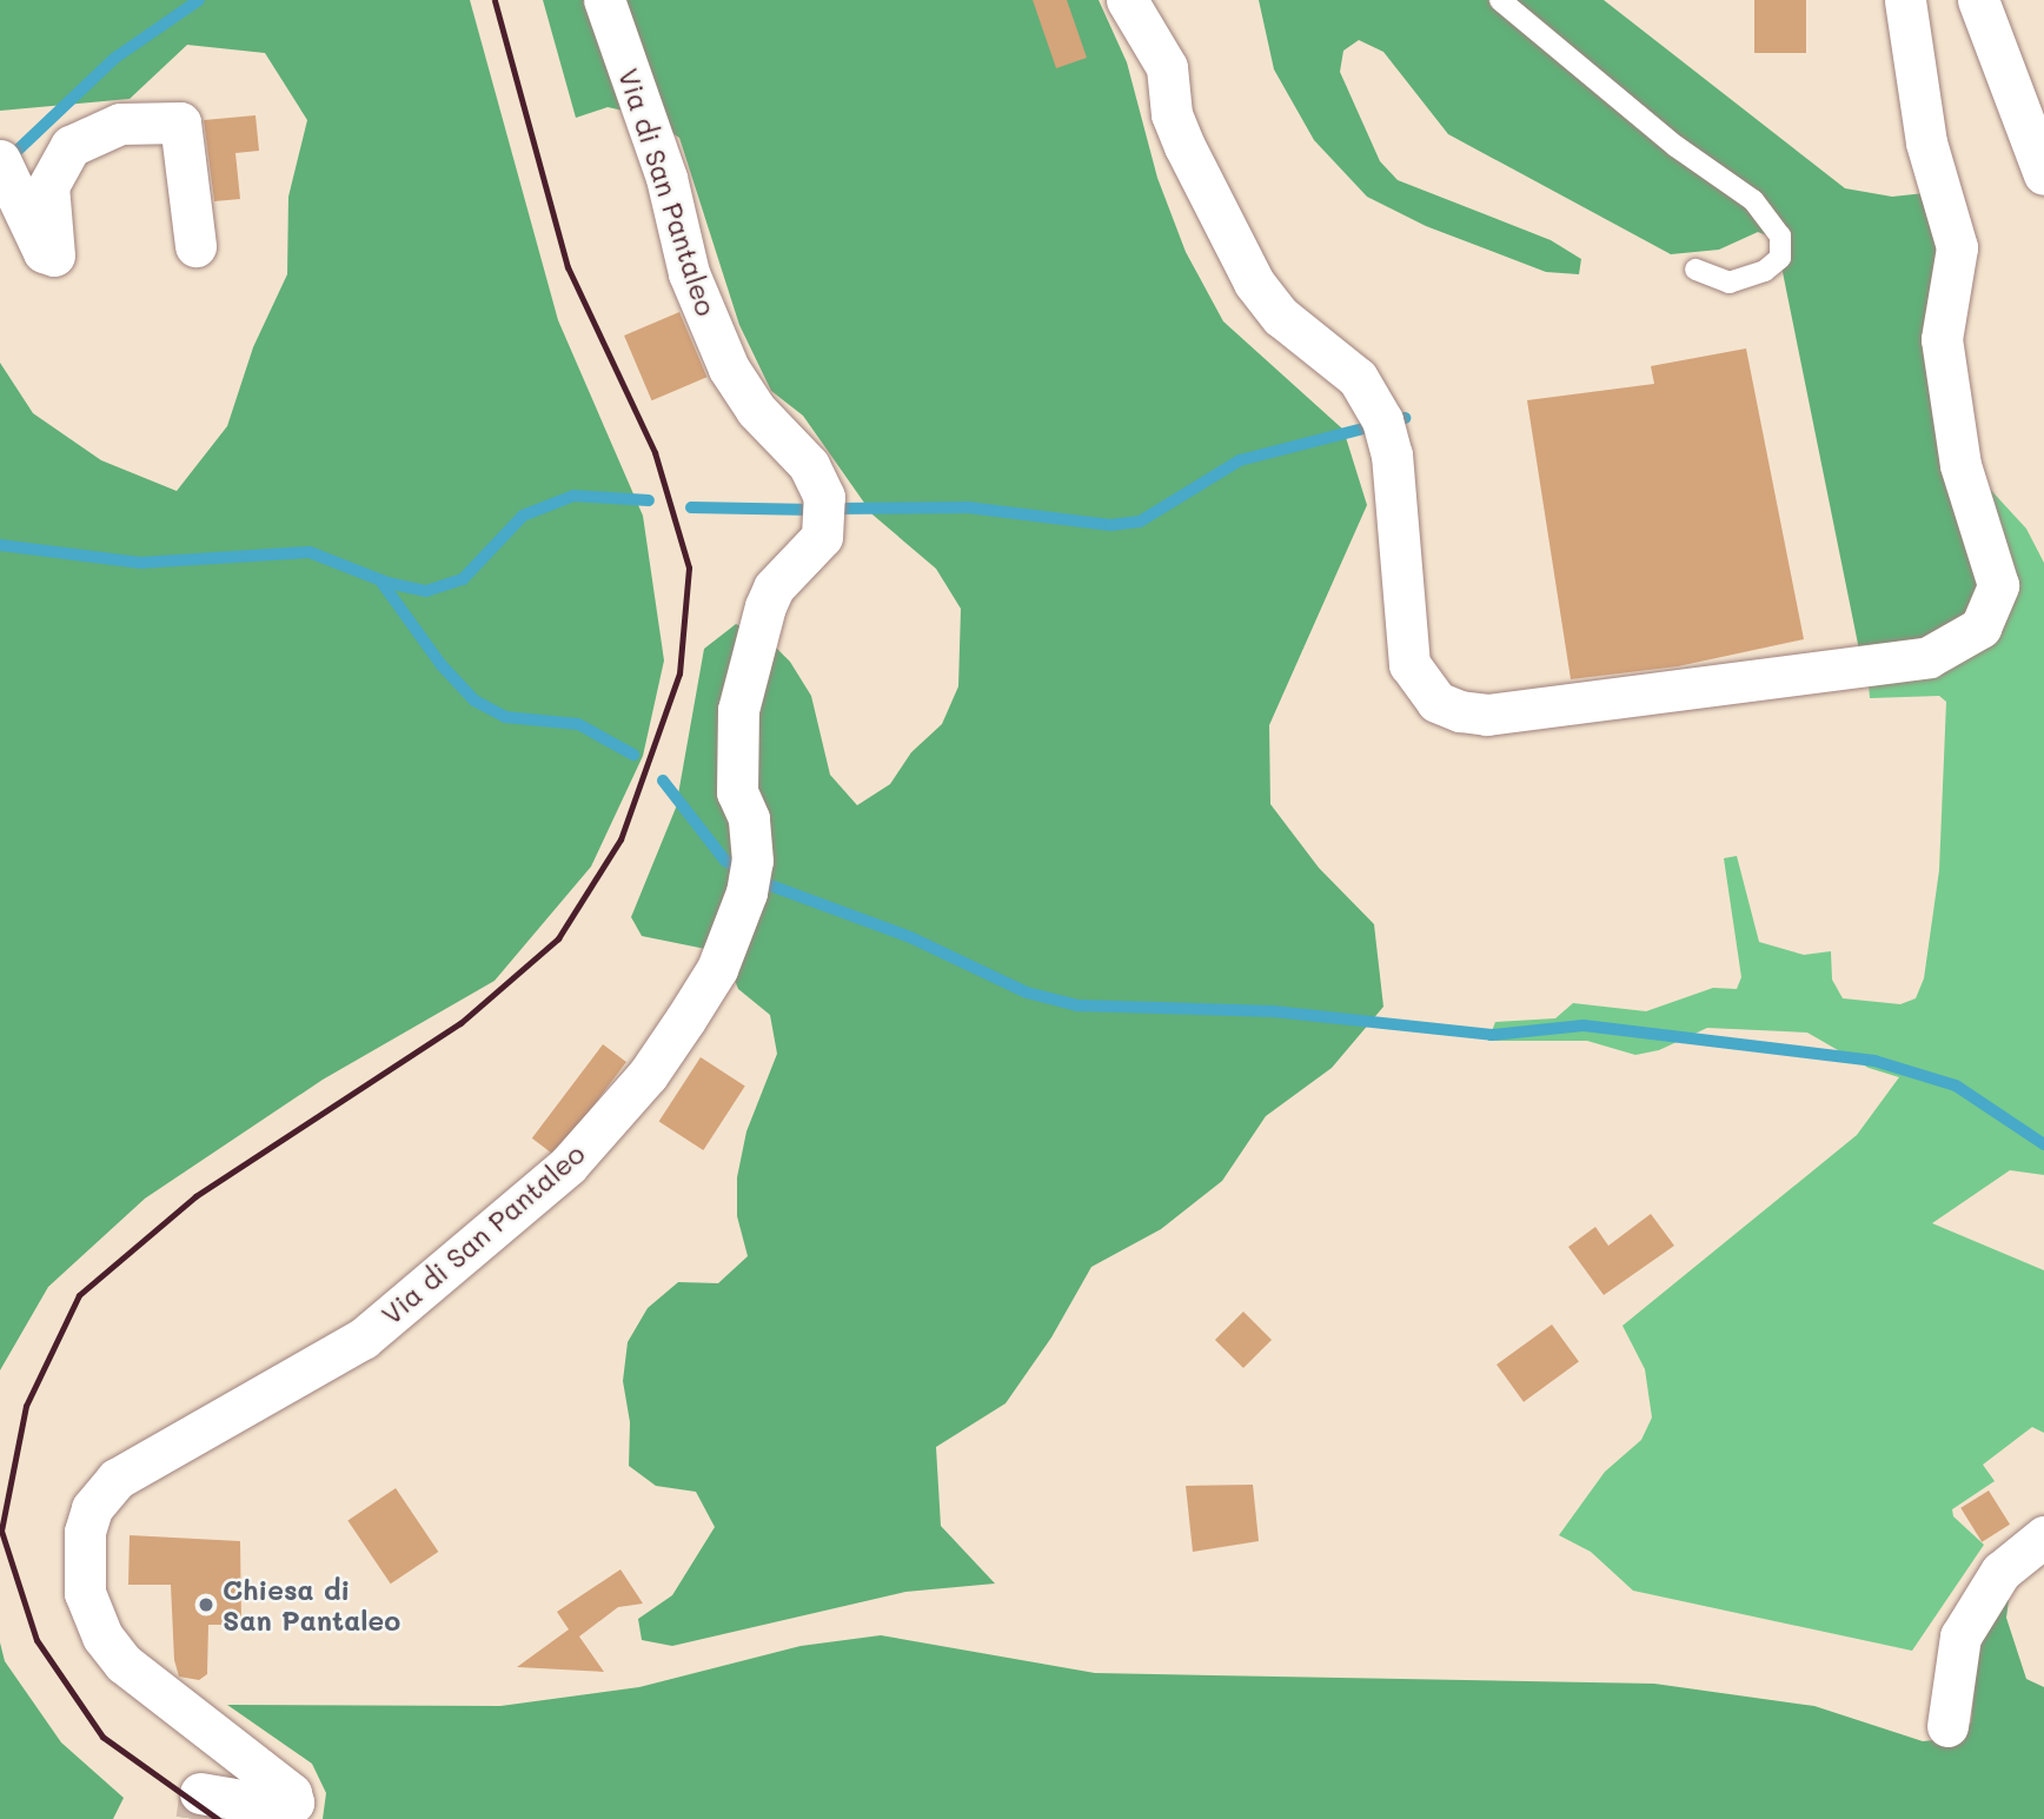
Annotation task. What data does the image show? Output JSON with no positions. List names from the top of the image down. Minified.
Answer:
{"streets":{"street":["Via di San Pantaleo"]},"places":["Chiesa di San Pantaleo"]}
